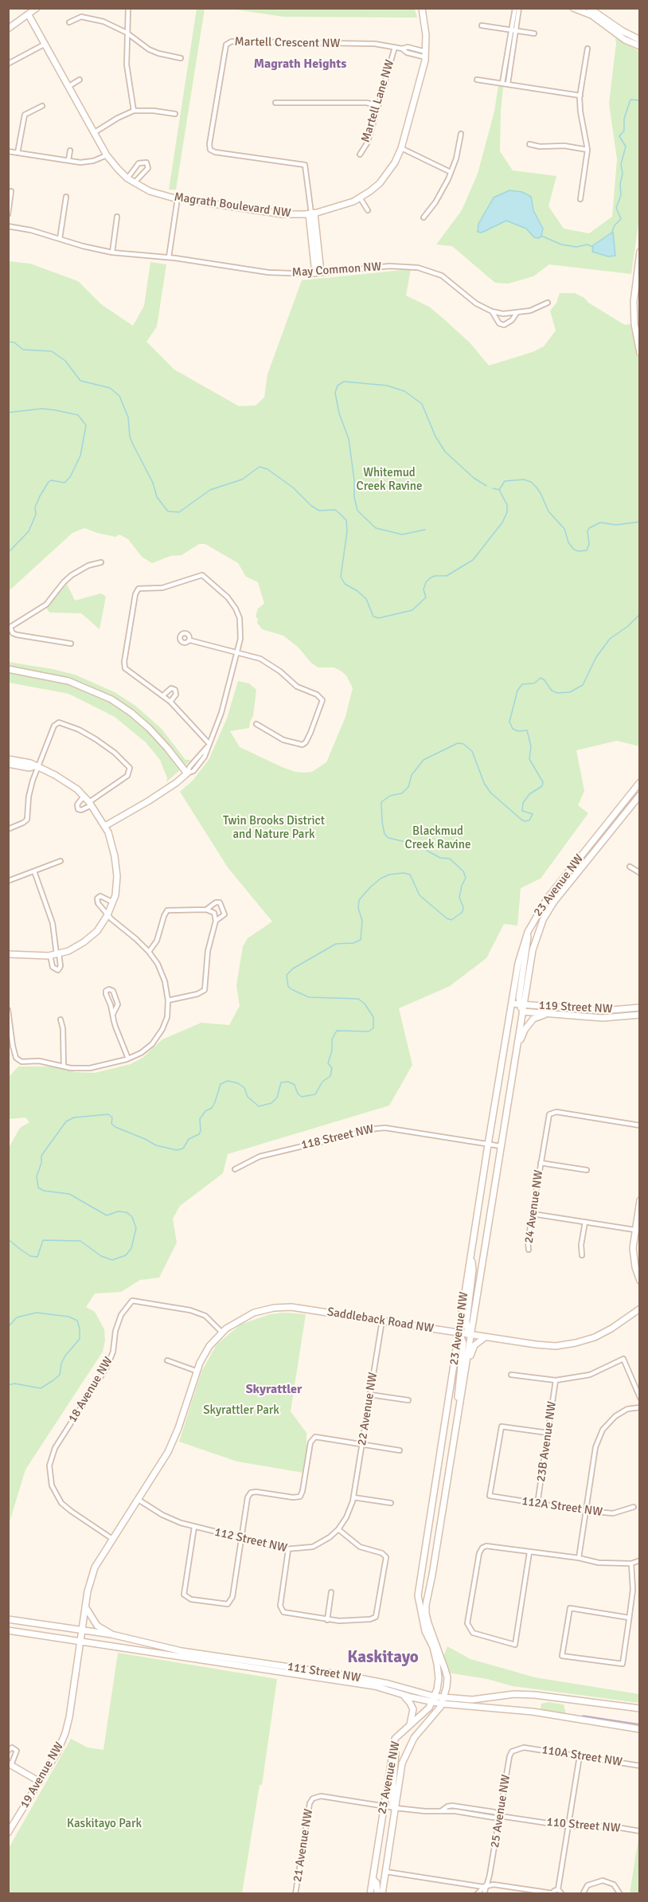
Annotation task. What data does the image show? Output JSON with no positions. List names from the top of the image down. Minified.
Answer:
{"streets":{"main road":["Magrath Boulevard NW","23 Avenue NW","119 Street NW","Saddleback Road NW","111 Street NW","19 Avenue NW"],"street":["Martell Crescent NW","Martell Lane NW","May Common NW","118 Street NW","24 Avenue NW","18 Avenue NW","22 Avenue NW","23B Avenue NW","112A Street NW","112 Street NW","110A Street NW","25 Avenue NW","110 Street NW","21 Avenue NW"]},"crossings":[["Martell Crescent NW","Martell Lane NW"],["Martell Crescent NW","Magrath Boulevard NW"],["23 Avenue NW","119 Street NW"],["23 Avenue NW","118 Street NW"],["23 Avenue NW","Saddleback Road NW"],["23 Avenue NW","111 Street NW"],["23 Avenue NW","110 Street NW"],["Saddleback Road NW","18 Avenue NW"],["Saddleback Road NW","22 Avenue NW"],["Saddleback Road NW","112 Street NW"],["Saddleback Road NW","111 Street NW"],["Saddleback Road NW","19 Avenue NW"],["22 Avenue NW","112 Street NW"],["23B Avenue NW","112A Street NW"],["111 Street NW","19 Avenue NW"],["110A Street NW","25 Avenue NW"],["25 Avenue NW","110 Street NW"],["110 Street NW","21 Avenue NW"]],"districts":["Magrath Heights","Skyrattler","Kaskitayo"],"parks":["Whitemud Creek Ravine","Twin Brooks District and Nature Park","Blackmud Creek Ravine","Skyrattler Park","Kaskitayo Park"]}
